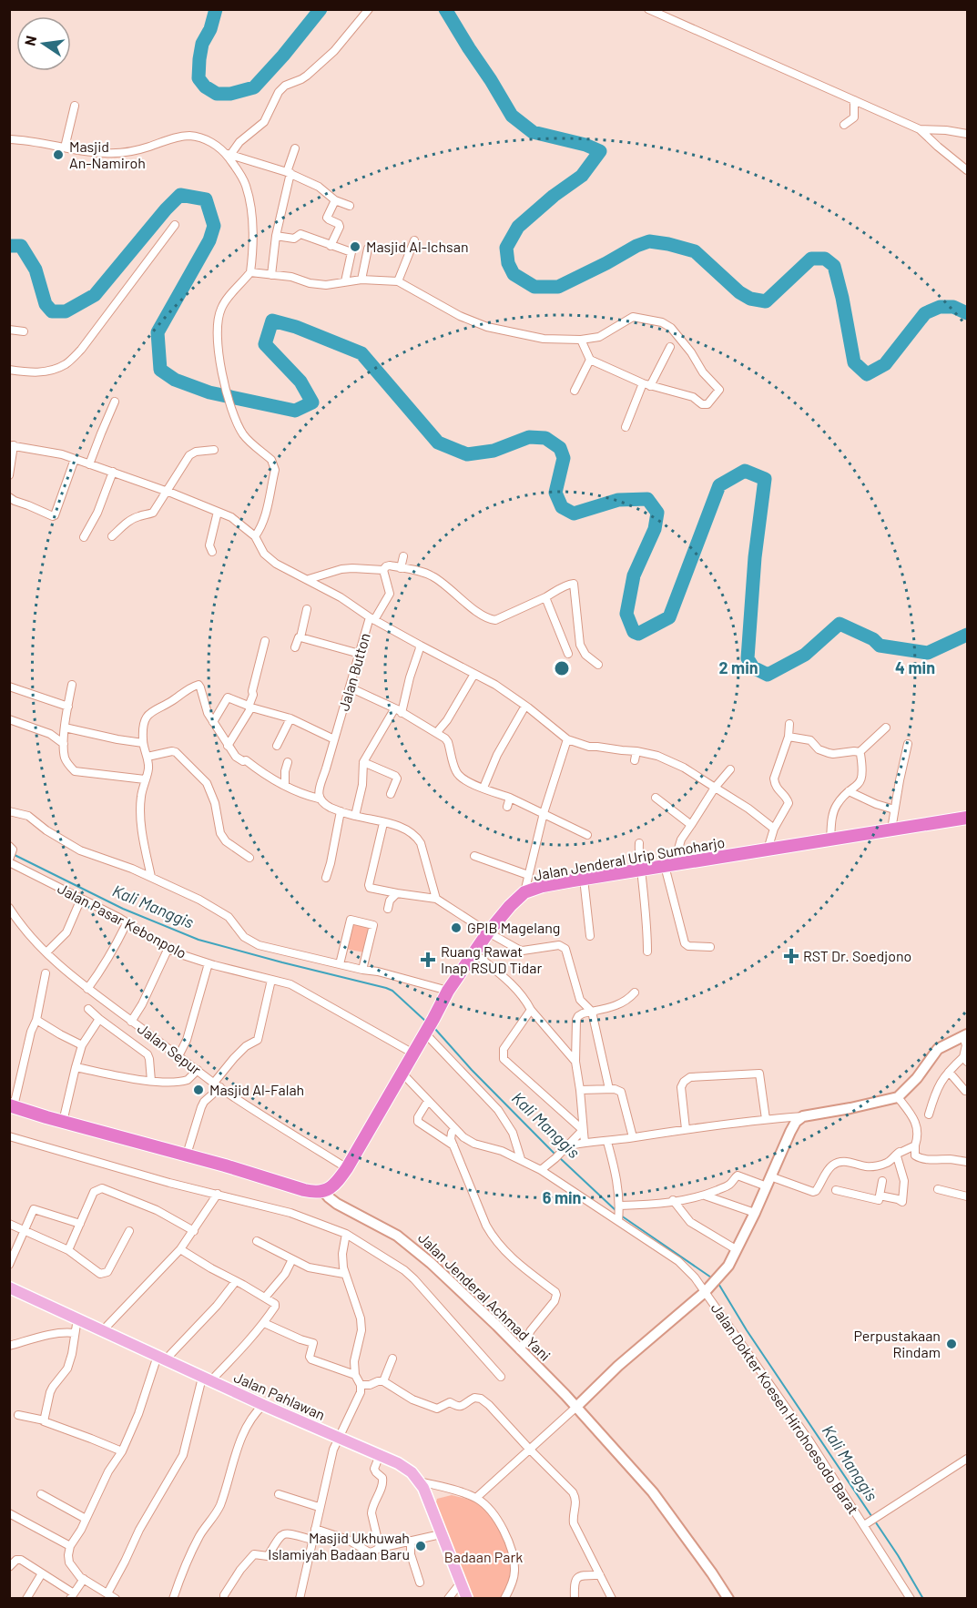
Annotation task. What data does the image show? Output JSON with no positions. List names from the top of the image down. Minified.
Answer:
{"streets":{"highway":["Jalan Jenderal Urip Sumoharjo","Jalan Jenderal Achmad Yani"],"main road":["Jalan Pahlawan"],"street":["Jalan Button","Jalan Pasar Kebonpolo","Jalan Sepur","Jalan Dokter Koesen Hirohoesodo Barat"]},"crossings":[["Jalan Jenderal Urip Sumoharjo","Jalan Pasar Kebonpolo"],["Jalan Jenderal Urip Sumoharjo","Jalan Sepur"],["Jalan Jenderal Urip Sumoharjo","Jalan Jenderal Achmad Yani"],["Jalan Jenderal Urip Sumoharjo","Jalan Dokter Koesen Hirohoesodo Barat"]],"water":["Kali Manggis"],"parks":["Badaan Park"],"places":{"other":["Masjid An-Namiroh","Masjid Al-Ichsan","GPIB Magelang","Masjid Al-Falah","Perpustakaan Rindam","Masjid Ukhuwah Islamiyah Badaan Baru"],"health":["RST Dr. Soedjono","Ruang Rawat Inap RSUD Tidar"]},"north":"left","rings":["2 min","4 min","6 min"]}
